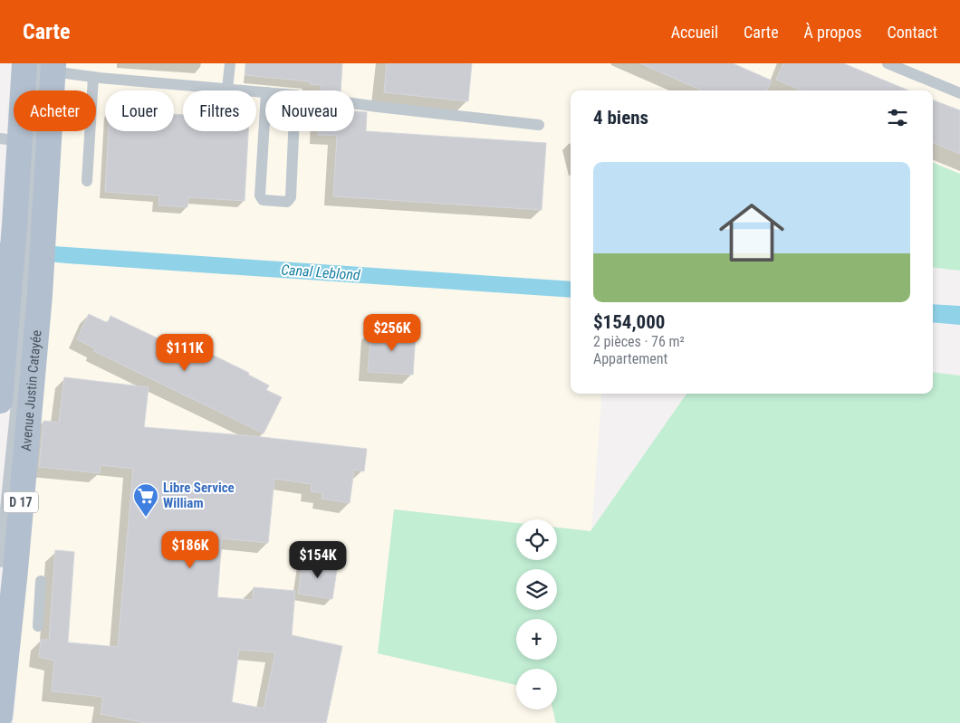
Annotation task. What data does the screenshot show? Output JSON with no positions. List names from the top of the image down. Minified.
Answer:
{"streets":{"main road":["Avenue Justin Catayée","D 17"]},"water":["Canal Leblond"],"places":{"supermarket":["Libre Service William"]},"page":{"header":"Carte","nav":["Accueil","Carte","À propos","Contact"],"chip":["Acheter","Louer","Filtres","Nouveau"],"heading":"4 biens","list":[{"name":"$154,000","note":"2 pièces · 76 m² · Appartement"}],"price":["$256K","$111K","$186K","$154K"],"map_buttons":["+","−"]}}
